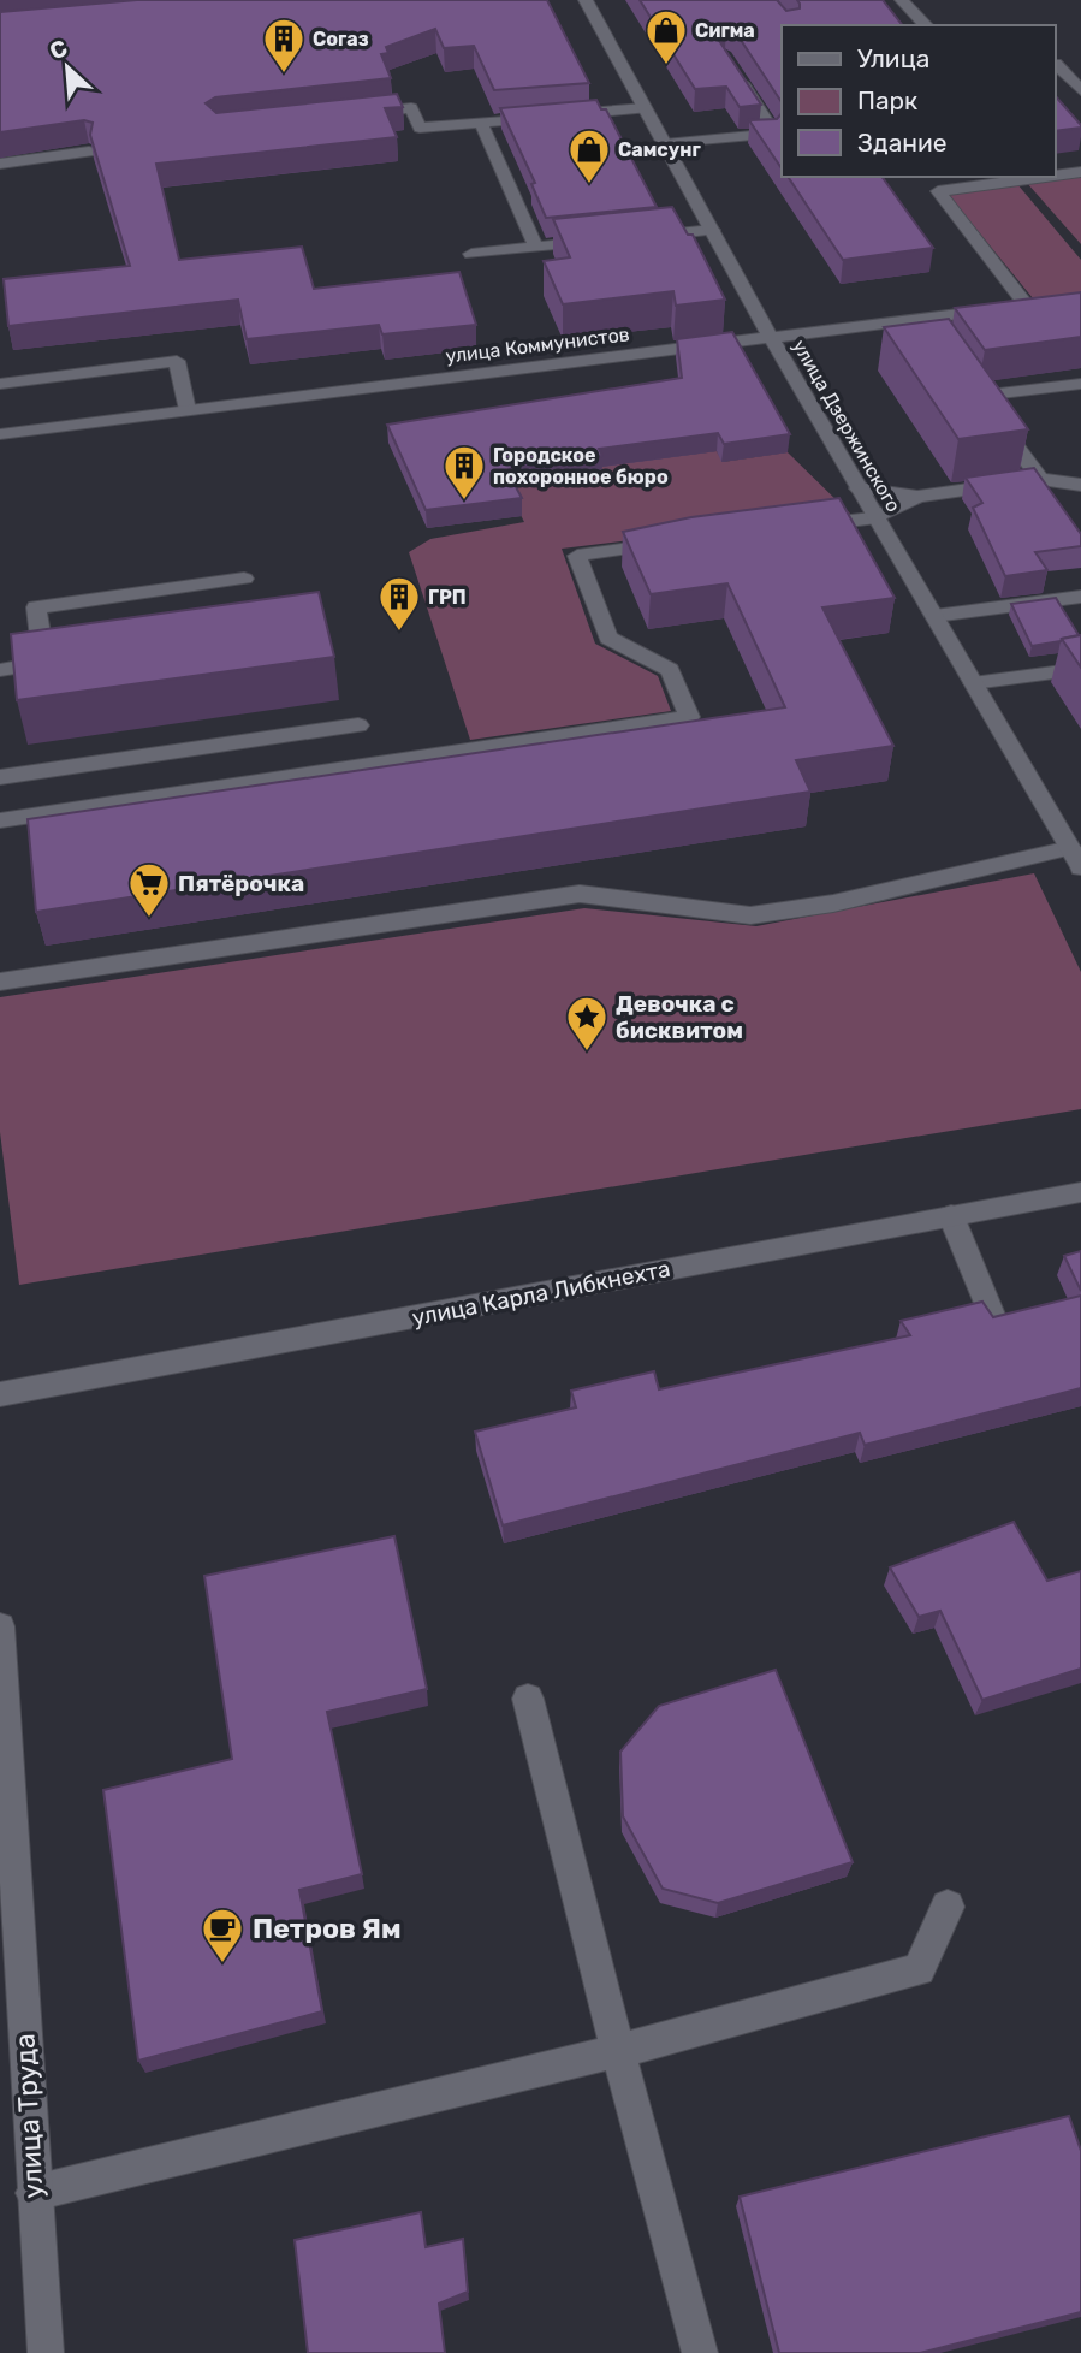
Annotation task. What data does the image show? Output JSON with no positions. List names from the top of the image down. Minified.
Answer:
{"streets":{"street":["улица Коммунистов","улица Дзержинского","улица Карла Либкнехта","улица Труда"]},"crossings":[["улица Коммунистов","улица Дзержинского"]],"places":{"shop":["Сигма","Самсунг"],"building":["Согаз","Городское похоронное бюро","ГРП"],"supermarket":["Пятёрочка"],"place":["Девочка с бисквитом"],"cafe":["Петров Ям"]},"legend":["Улица","Парк","Здание"],"north":"top left"}
